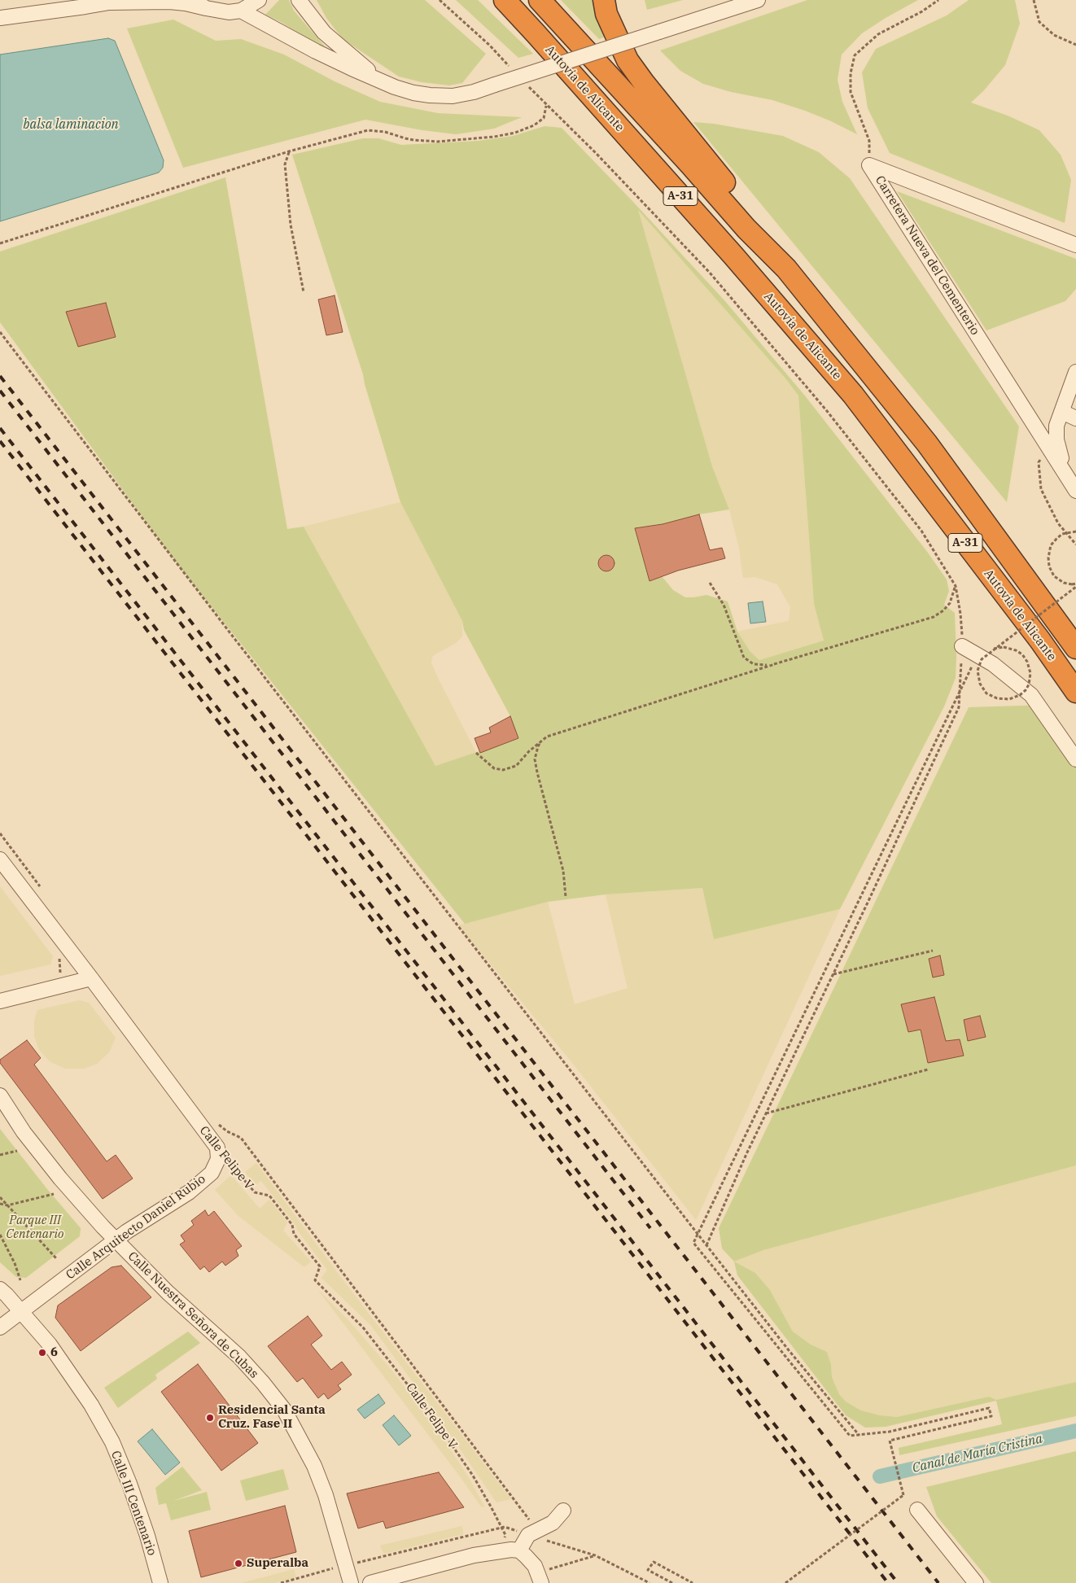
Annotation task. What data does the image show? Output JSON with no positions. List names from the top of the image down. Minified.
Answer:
{"streets":{"highway":["Autovía de Alicante","A-31"],"street":["Carretera Nueva del Cementerio","Calle Felipe V","Calle Arquitecto Daniel Rubio","Calle Nuestra Señora de Cubas","Calle III Centenario"]},"crossings":[["Calle Felipe V","Calle Arquitecto Daniel Rubio"],["Calle Arquitecto Daniel Rubio","Calle Nuestra Señora de Cubas"],["Calle Arquitecto Daniel Rubio","Calle III Centenario"]],"water":["balsa laminacion","Canal de María Cristina"],"parks":["Parque III Centenario"],"places":["6","Residencial Santa Cruz. Fase II","Superalba"]}
